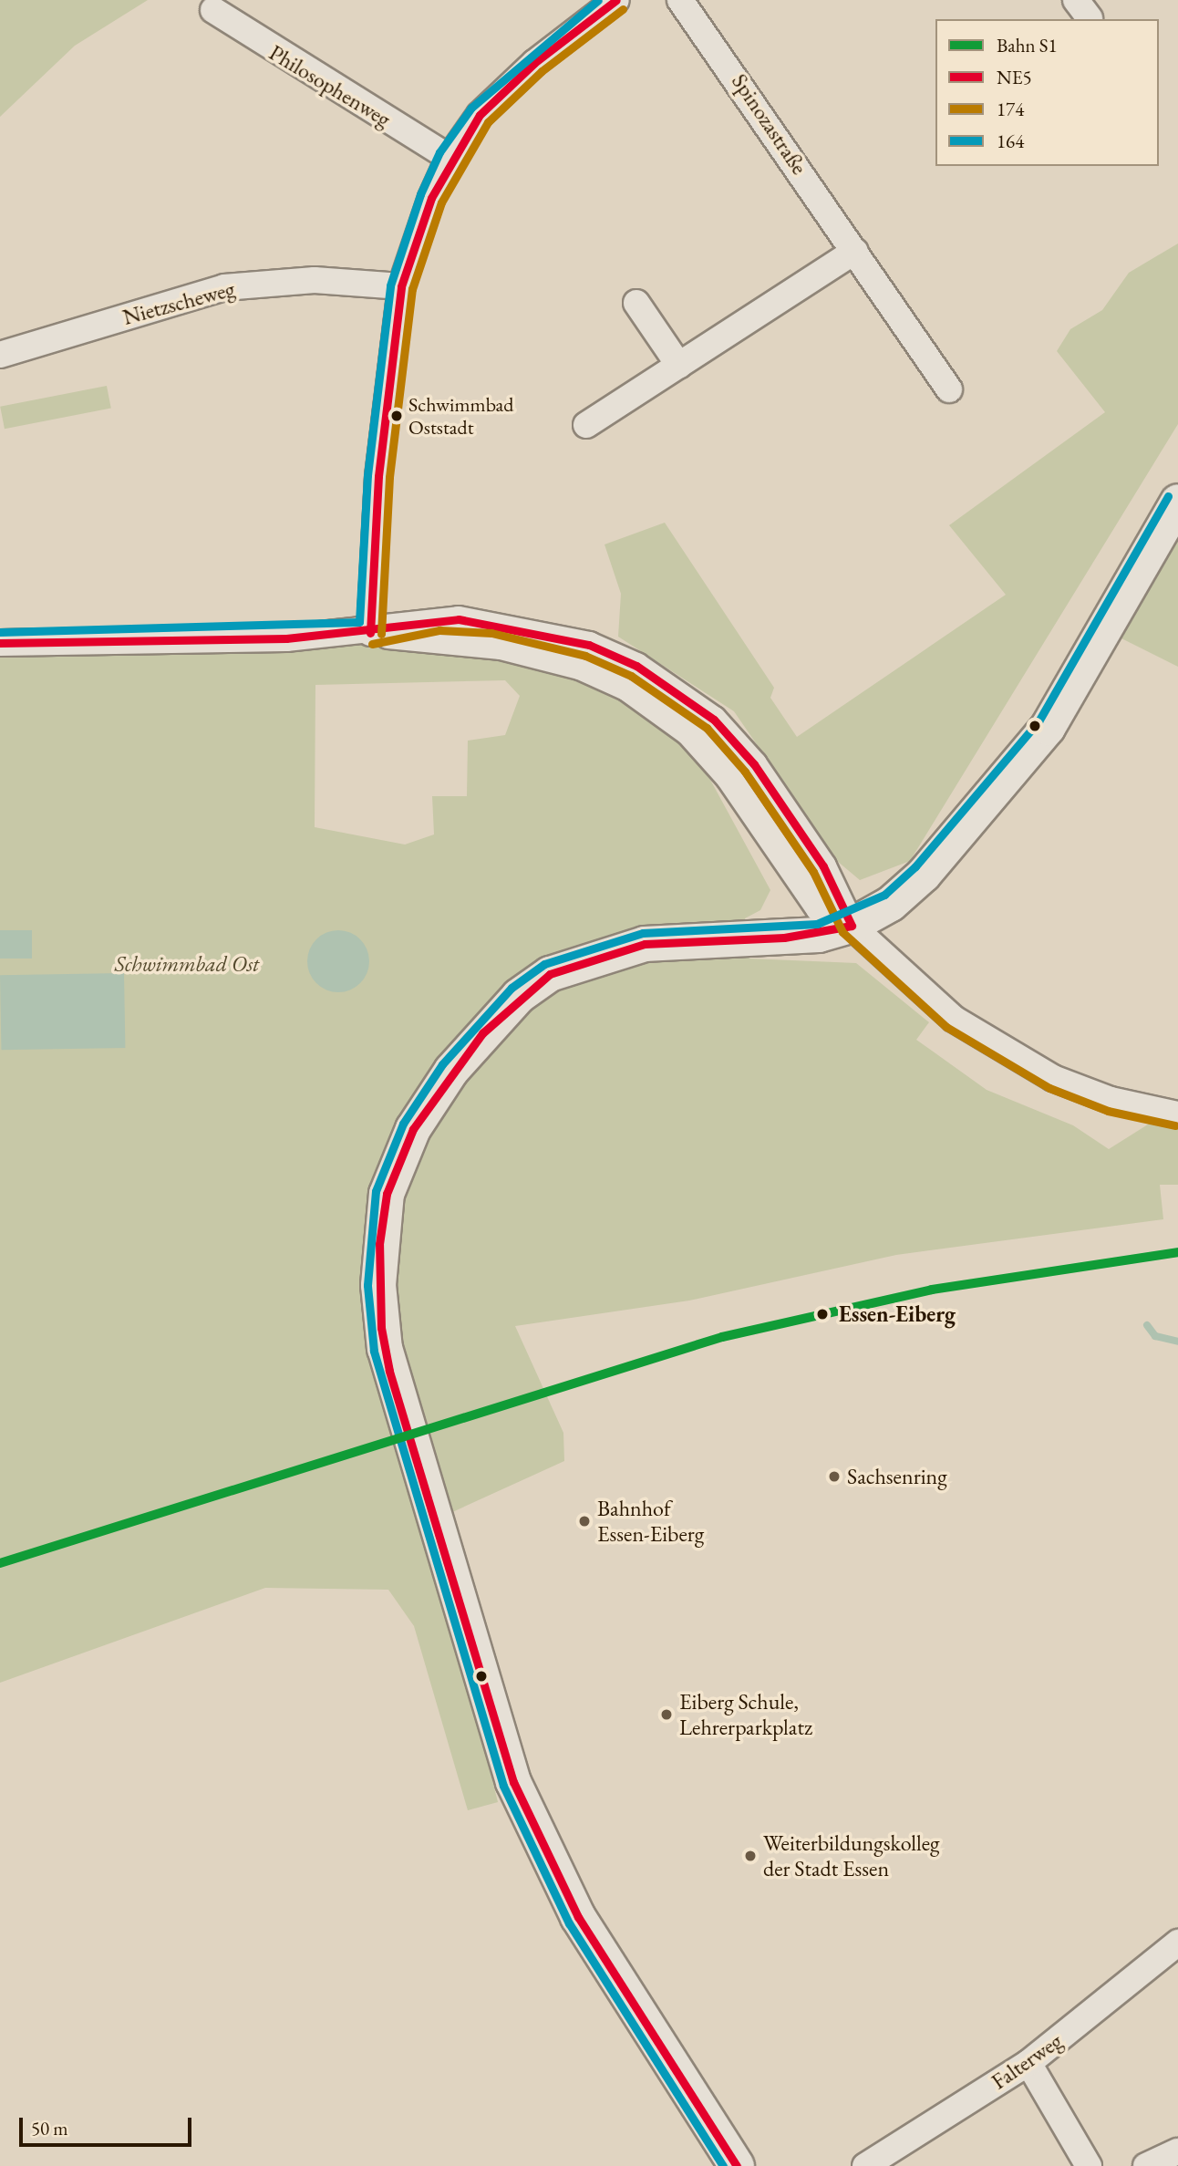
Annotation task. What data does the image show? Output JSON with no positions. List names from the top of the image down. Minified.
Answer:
{"streets":{"street":["Philosophenweg","Spinozastraße","Nietzscheweg","Falterweg"]},"parks":["Schwimmbad Ost"],"places":["Schwimmbad Oststadt","Essen-Eiberg","Sachsenring","Bahnhof Essen-Eiberg","Eiberg Schule, Lehrerparkplatz","Weiterbildungskolleg der Stadt Essen"],"lines":["transit line NE5","transit line 164","transit line 174","rail line S1"],"legend":["Bahn S1","NE5","174","164"],"scale_bar":"50 m"}
